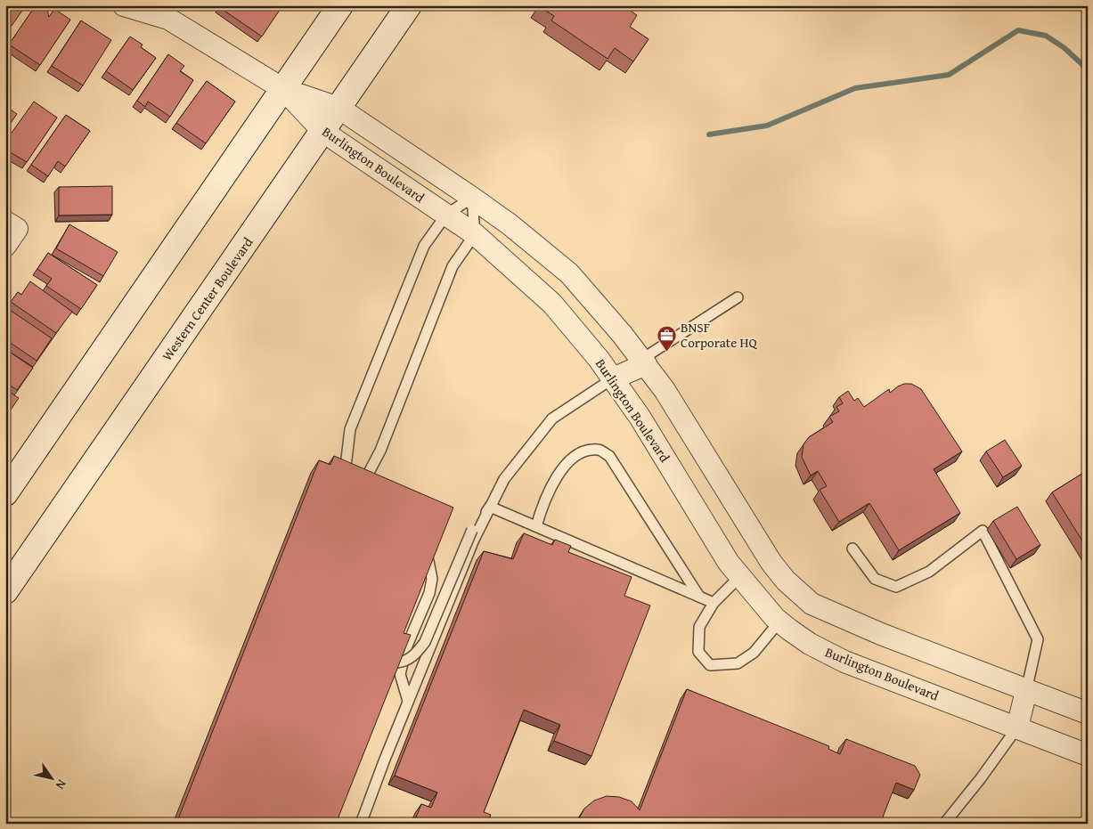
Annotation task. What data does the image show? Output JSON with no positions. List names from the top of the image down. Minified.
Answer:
{"streets":{"main road":["Western Center Boulevard"],"street":["Burlington Boulevard"]},"crossings":[["Burlington Boulevard","Western Center Boulevard"]],"places":{"office":["BNSF Corporate HQ"]},"north":"bottom right"}
